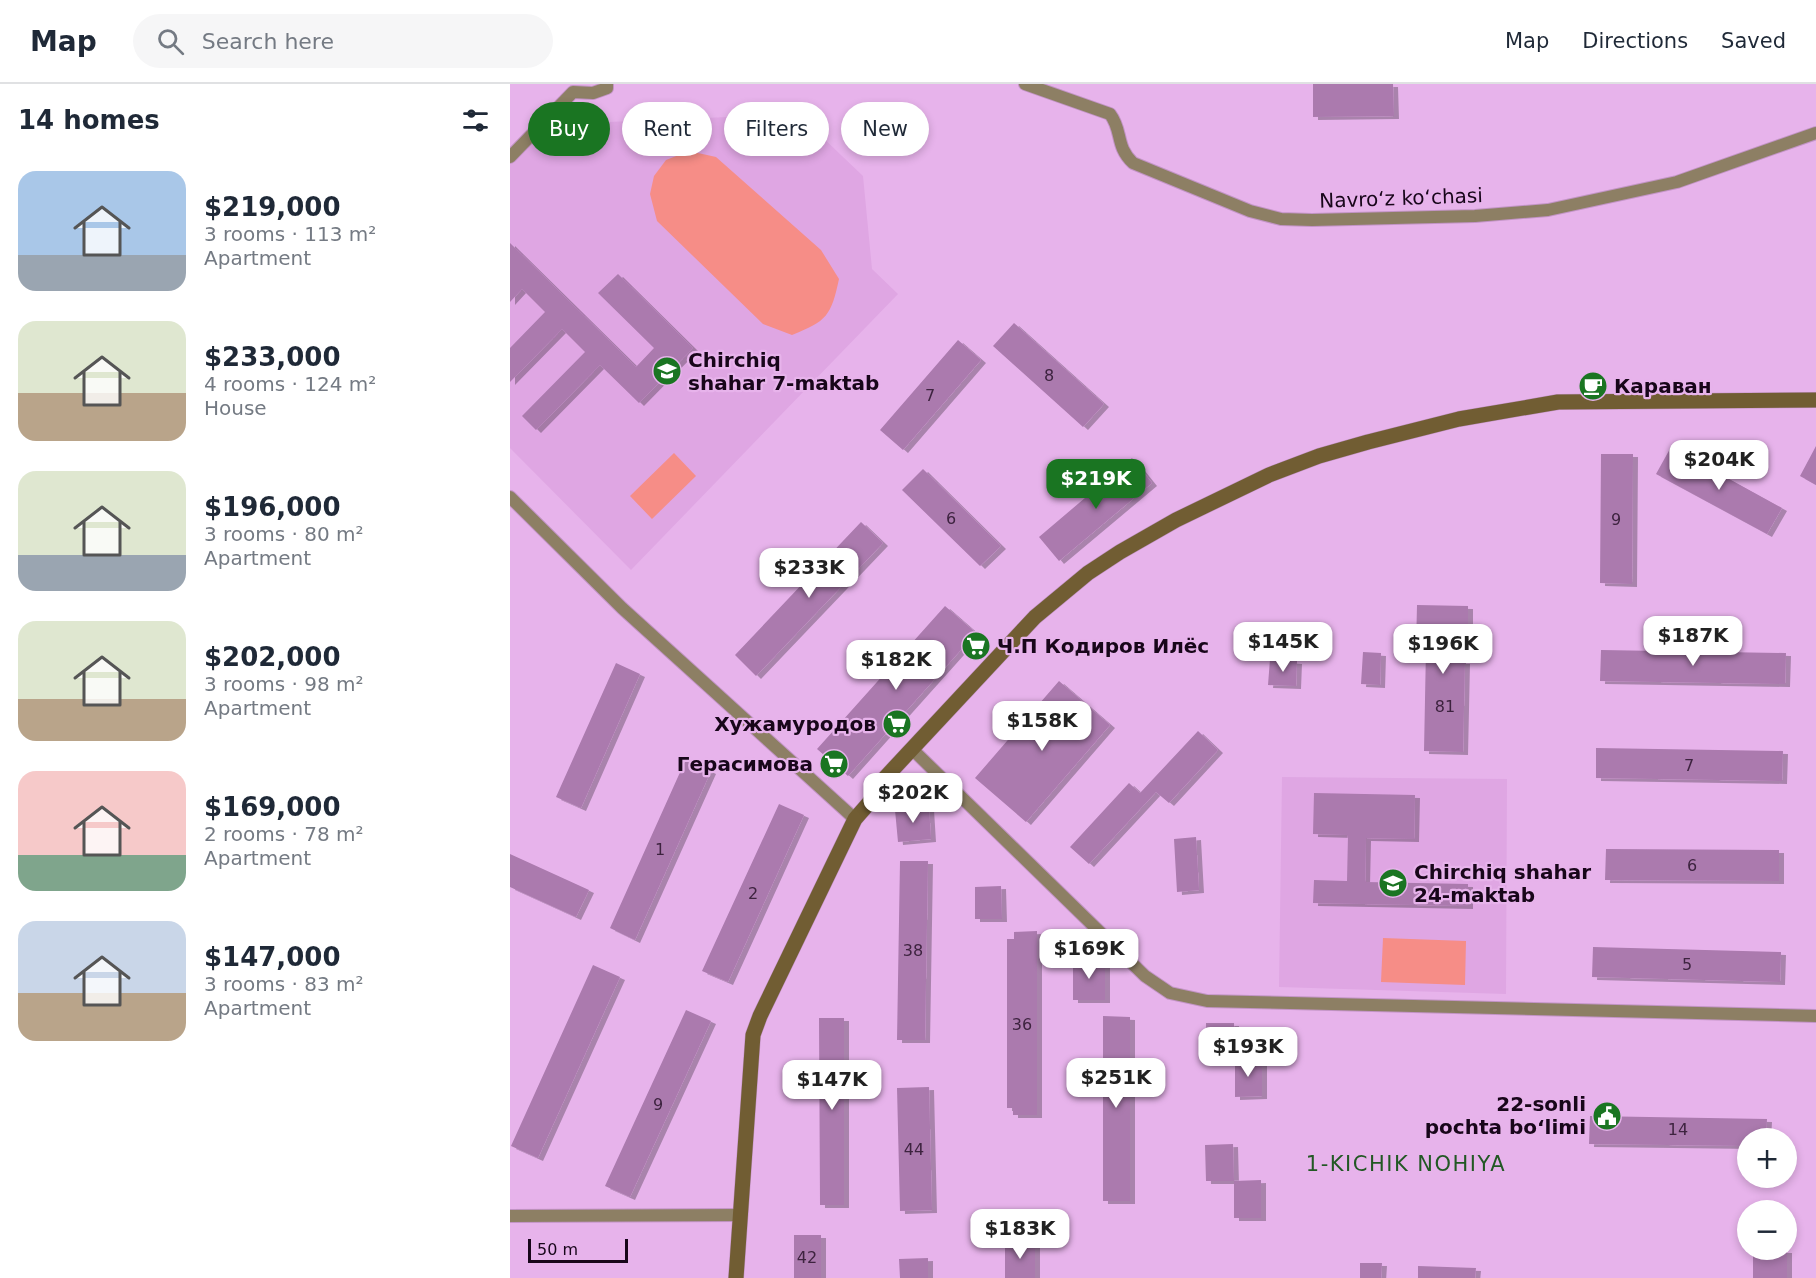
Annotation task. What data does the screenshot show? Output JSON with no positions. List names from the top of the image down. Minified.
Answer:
{"streets":{"street":["Navro‘z ko‘chasi"]},"districts":["1-KICHIK NOHIYA"],"places":{"school or university":["Chirchiq shahar 7-maktab","Chirchiq shahar 24-maktab"],"cafe":["Караван"],"supermarket":["Ч.П Кодиров Илёс","Хужамуродов","Герасимова"],"public building":["22-sonli pochta bo‘limi"]},"house_numbers":["8","7","6","9","81","7","1","6","2","38","5","36","9","14","44","42"],"scale_bar":"50 m","page":{"header":"Map","search":"Search here","nav":["Map","Directions","Saved"],"heading":"14 homes","chip":["Buy","Rent","Filters","New"],"list":[{"name":"$219,000","note":"3 rooms · 113 m² · Apartment"},{"name":"$233,000","note":"4 rooms · 124 m² · House"},{"name":"$196,000","note":"3 rooms · 80 m² · Apartment"},{"name":"$202,000","note":"3 rooms · 98 m² · Apartment"},{"name":"$169,000","note":"2 rooms · 78 m² · Apartment"},{"name":"$147,000","note":"3 rooms · 83 m² · Apartment"}],"price":["$204K","$219K","$233K","$187K","$145K","$196K","$182K","$158K","$202K","$169K","$193K","$251K","$147K","$183K"],"map_buttons":["+","−"],"scale":"50 m"}}
